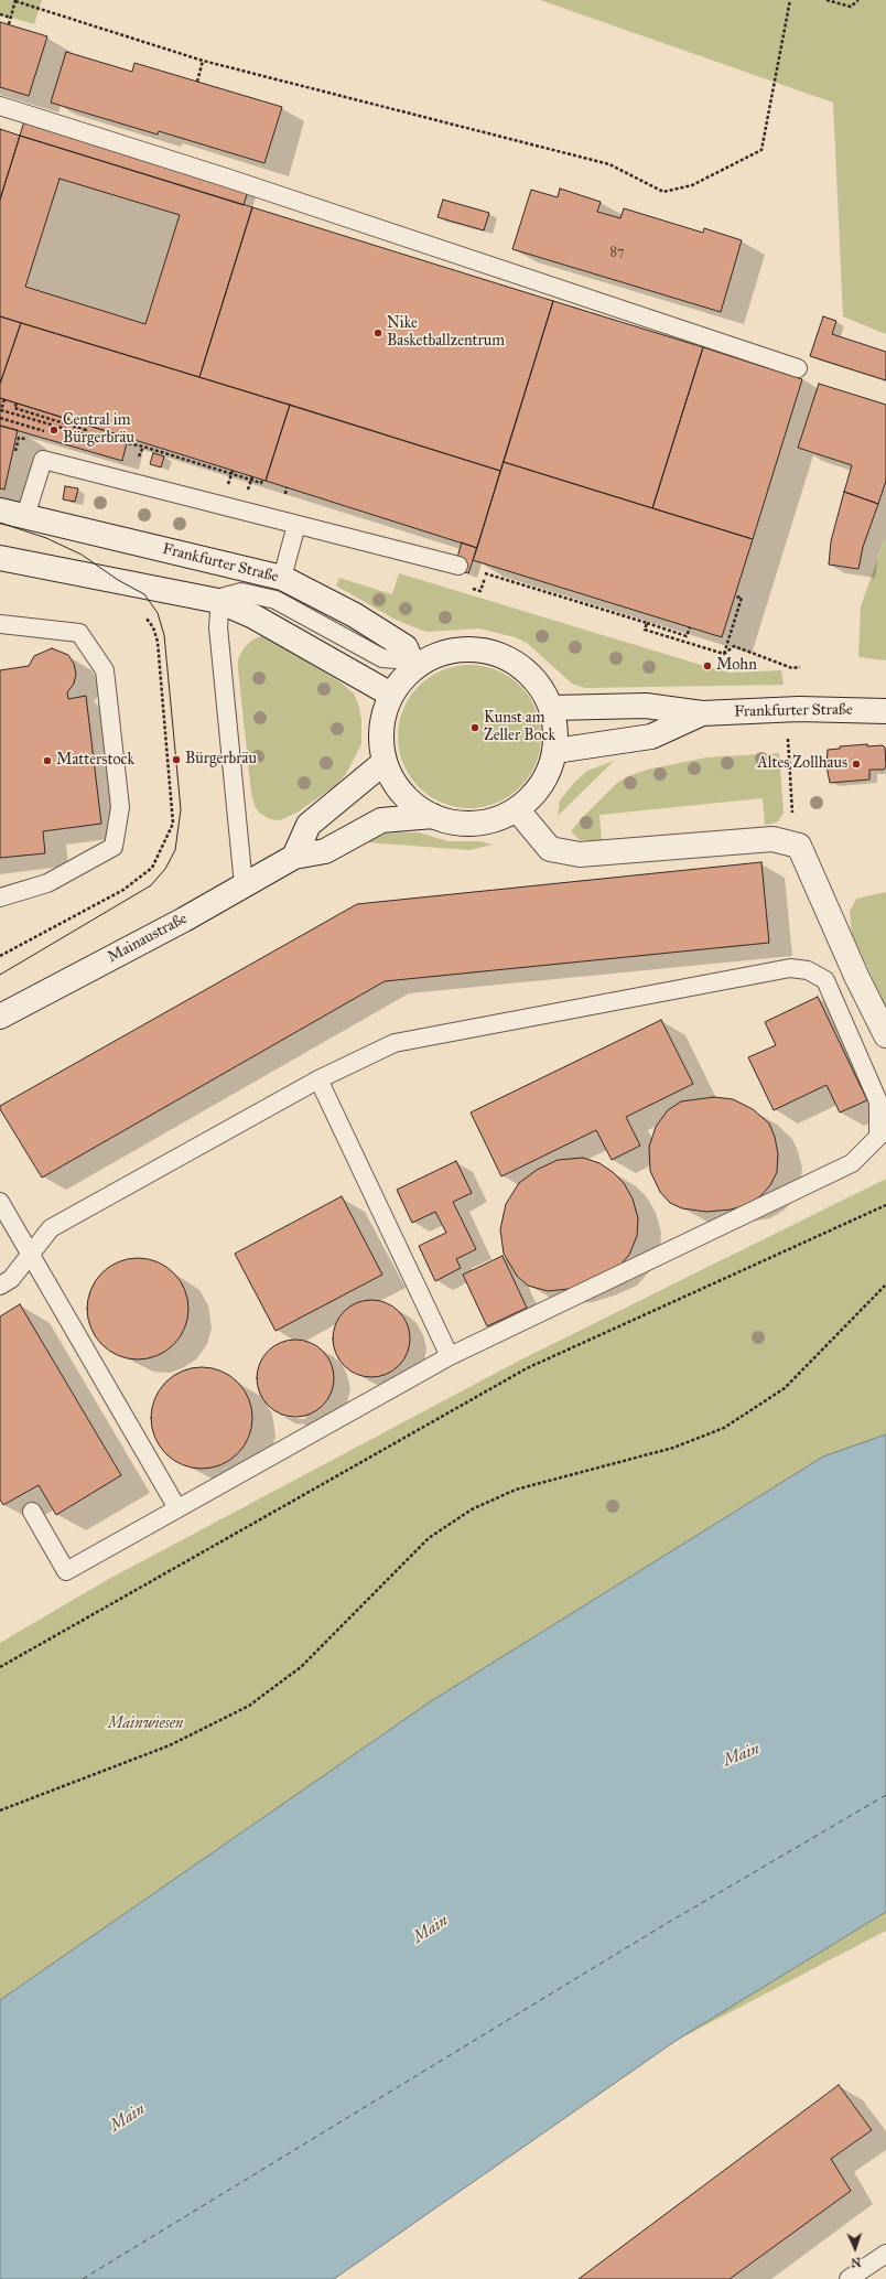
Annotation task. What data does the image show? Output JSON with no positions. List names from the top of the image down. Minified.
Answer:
{"streets":{"main road":["Frankfurter Straße","Mainaustraße"]},"water":["Main"],"parks":["Mainwiesen"],"places":["Nike Basketballzentrum","Central im Bürgerbräu","Mohn","Kunst am Zeller Bock","Bürgerbräu","Matterstock","Altes Zollhaus"],"house_numbers":["87"],"north":"bottom"}
